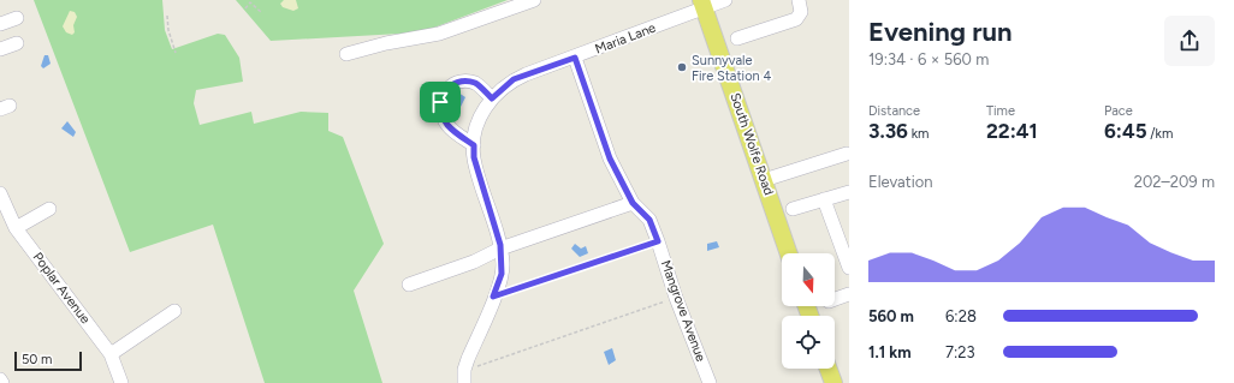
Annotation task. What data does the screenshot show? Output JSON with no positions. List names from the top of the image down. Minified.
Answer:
{"streets":{"main road":["South Wolfe Road"],"street":["Maria Lane","Poplar Avenue","Mangrove Avenue"]},"crossings":[["Maria Lane","South Wolfe Road"],["Maria Lane","Mangrove Avenue"]],"places":["Sunnyvale Fire Station 4"],"scale_bar":"50 m","north":"bottom","page":{"heading":["Evening run","19:34 · 6 × 560 m"],"stats":[["Distance","3.36 km"],["Time","22:41"],["Pace","6:45 /km"]],"chart":["Elevation","202–209 m"],"list":[{"name":"560 m","note":"6:28"},{"name":"1.1 km","note":"7:23"}],"scale":"50 m"}}
